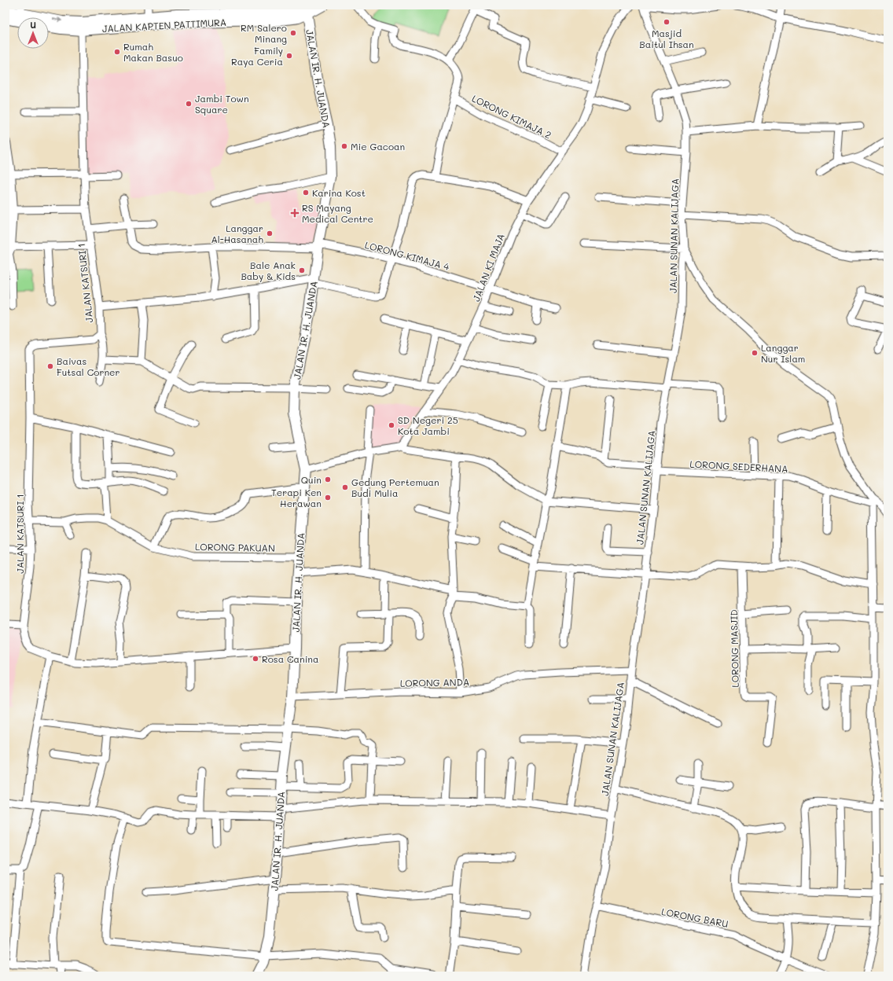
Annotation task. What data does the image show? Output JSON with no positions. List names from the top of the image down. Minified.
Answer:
{"streets":{"main road":["JALAN KAPTEN PATTIMURA","JALAN IR. H. JUANDA"],"street":["LORONG KIMAJA 2","JALAN SUNAN KALIJAGA","LORONG KIMAJA 4","JALAN KI MAJA","JALAN KATSURI 1","LORONG SEDERHANA","LORONG PAKUAN","LORONG MASJID","LORONG ANDA","LORONG BARU"]},"crossings":[["JALAN KAPTEN PATTIMURA","JALAN IR. H. JUANDA"],["JALAN KAPTEN PATTIMURA","JALAN KATSURI 1"],["JALAN IR. H. JUANDA","LORONG KIMAJA 4"],["JALAN IR. H. JUANDA","LORONG PAKUAN"],["JALAN IR. H. JUANDA","LORONG ANDA"],["LORONG KIMAJA 2","JALAN KI MAJA"],["JALAN SUNAN KALIJAGA","LORONG SEDERHANA"],["JALAN SUNAN KALIJAGA","LORONG ANDA"],["JALAN SUNAN KALIJAGA","LORONG BARU"],["LORONG KIMAJA 4","JALAN KI MAJA"],["JALAN KATSURI 1","LORONG PAKUAN"]],"places":{"other":["Masjid Baitul Ihsan","RM Salero Minang","Rumah Makan Basuo","Family Raya Ceria","Jambi Town Square","Mie Gacoan","Karina Kost","Langgar Al-Hasanah","Bale Anak Baby & Kids","Langgar Nur Islam","Baivas Futsal Corner","SD Negeri 25 Kota Jambi","Quin","Gedung Pertemuan Budi Mulia","Terapi Ken Herawan","Rosa Canina"],"health":["RS Mayang Medical Centre"]},"north":"top"}
